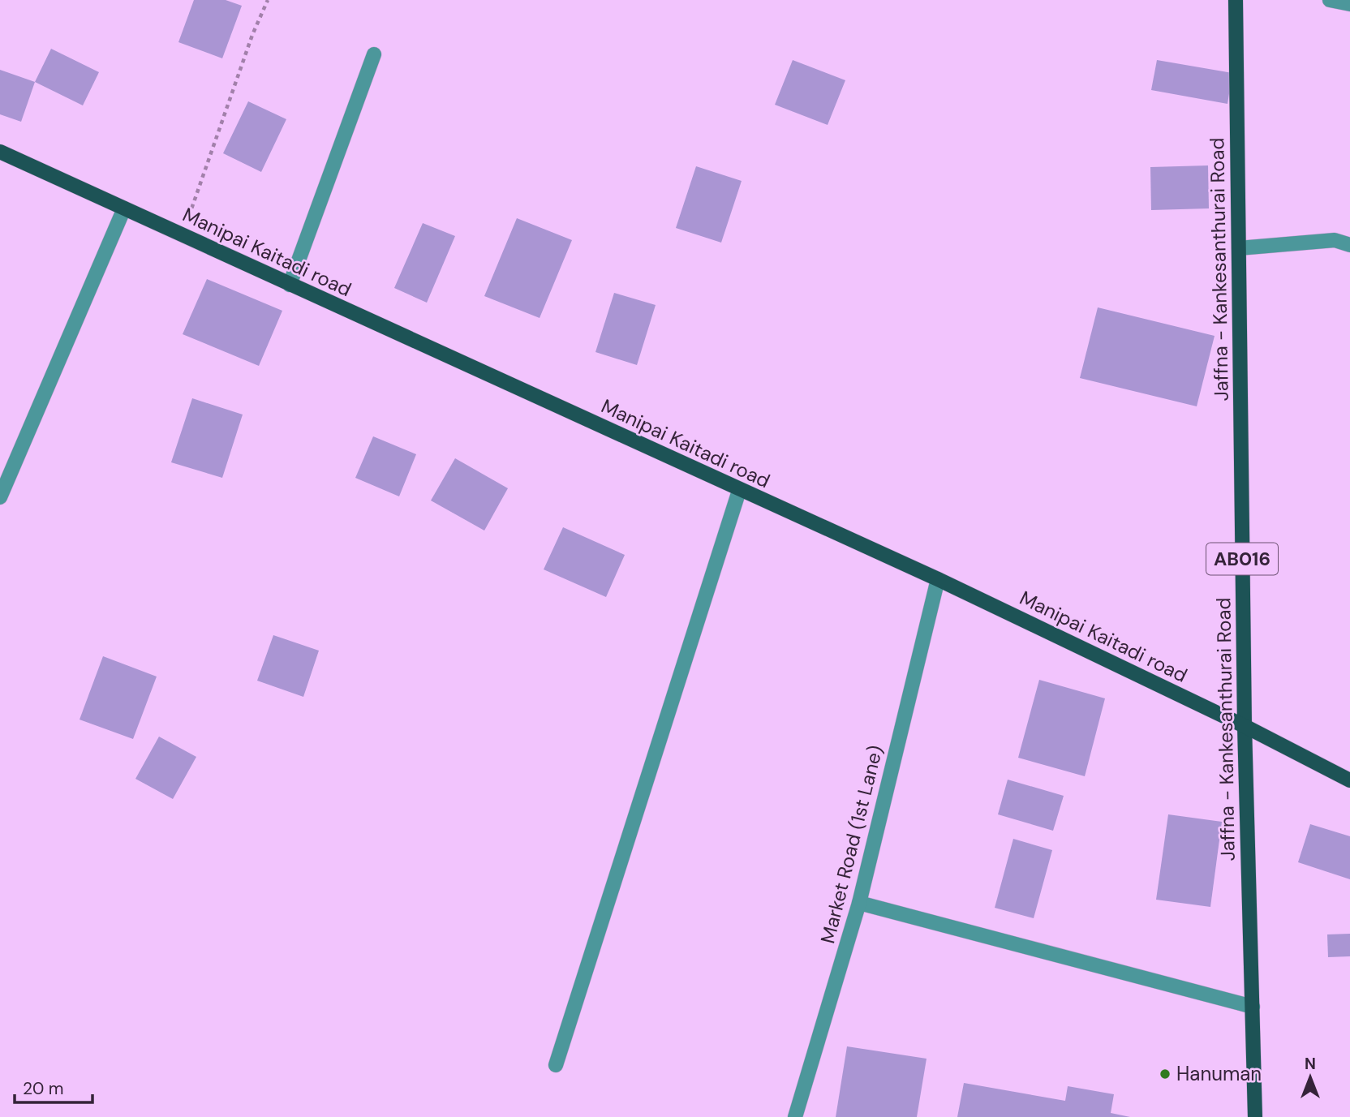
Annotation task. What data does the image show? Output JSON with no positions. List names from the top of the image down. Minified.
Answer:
{"streets":{"main road":["Manipai Kaitadi road","Jaffna - Kankesanthurai Road","AB016"],"street":["Market Road (1st Lane)"]},"crossings":[["Manipai Kaitadi road","Jaffna - Kankesanthurai Road"],["Manipai Kaitadi road","Market Road (1st Lane)"]],"places":["Hanuman"],"scale_bar":"20 m","north":"top"}
